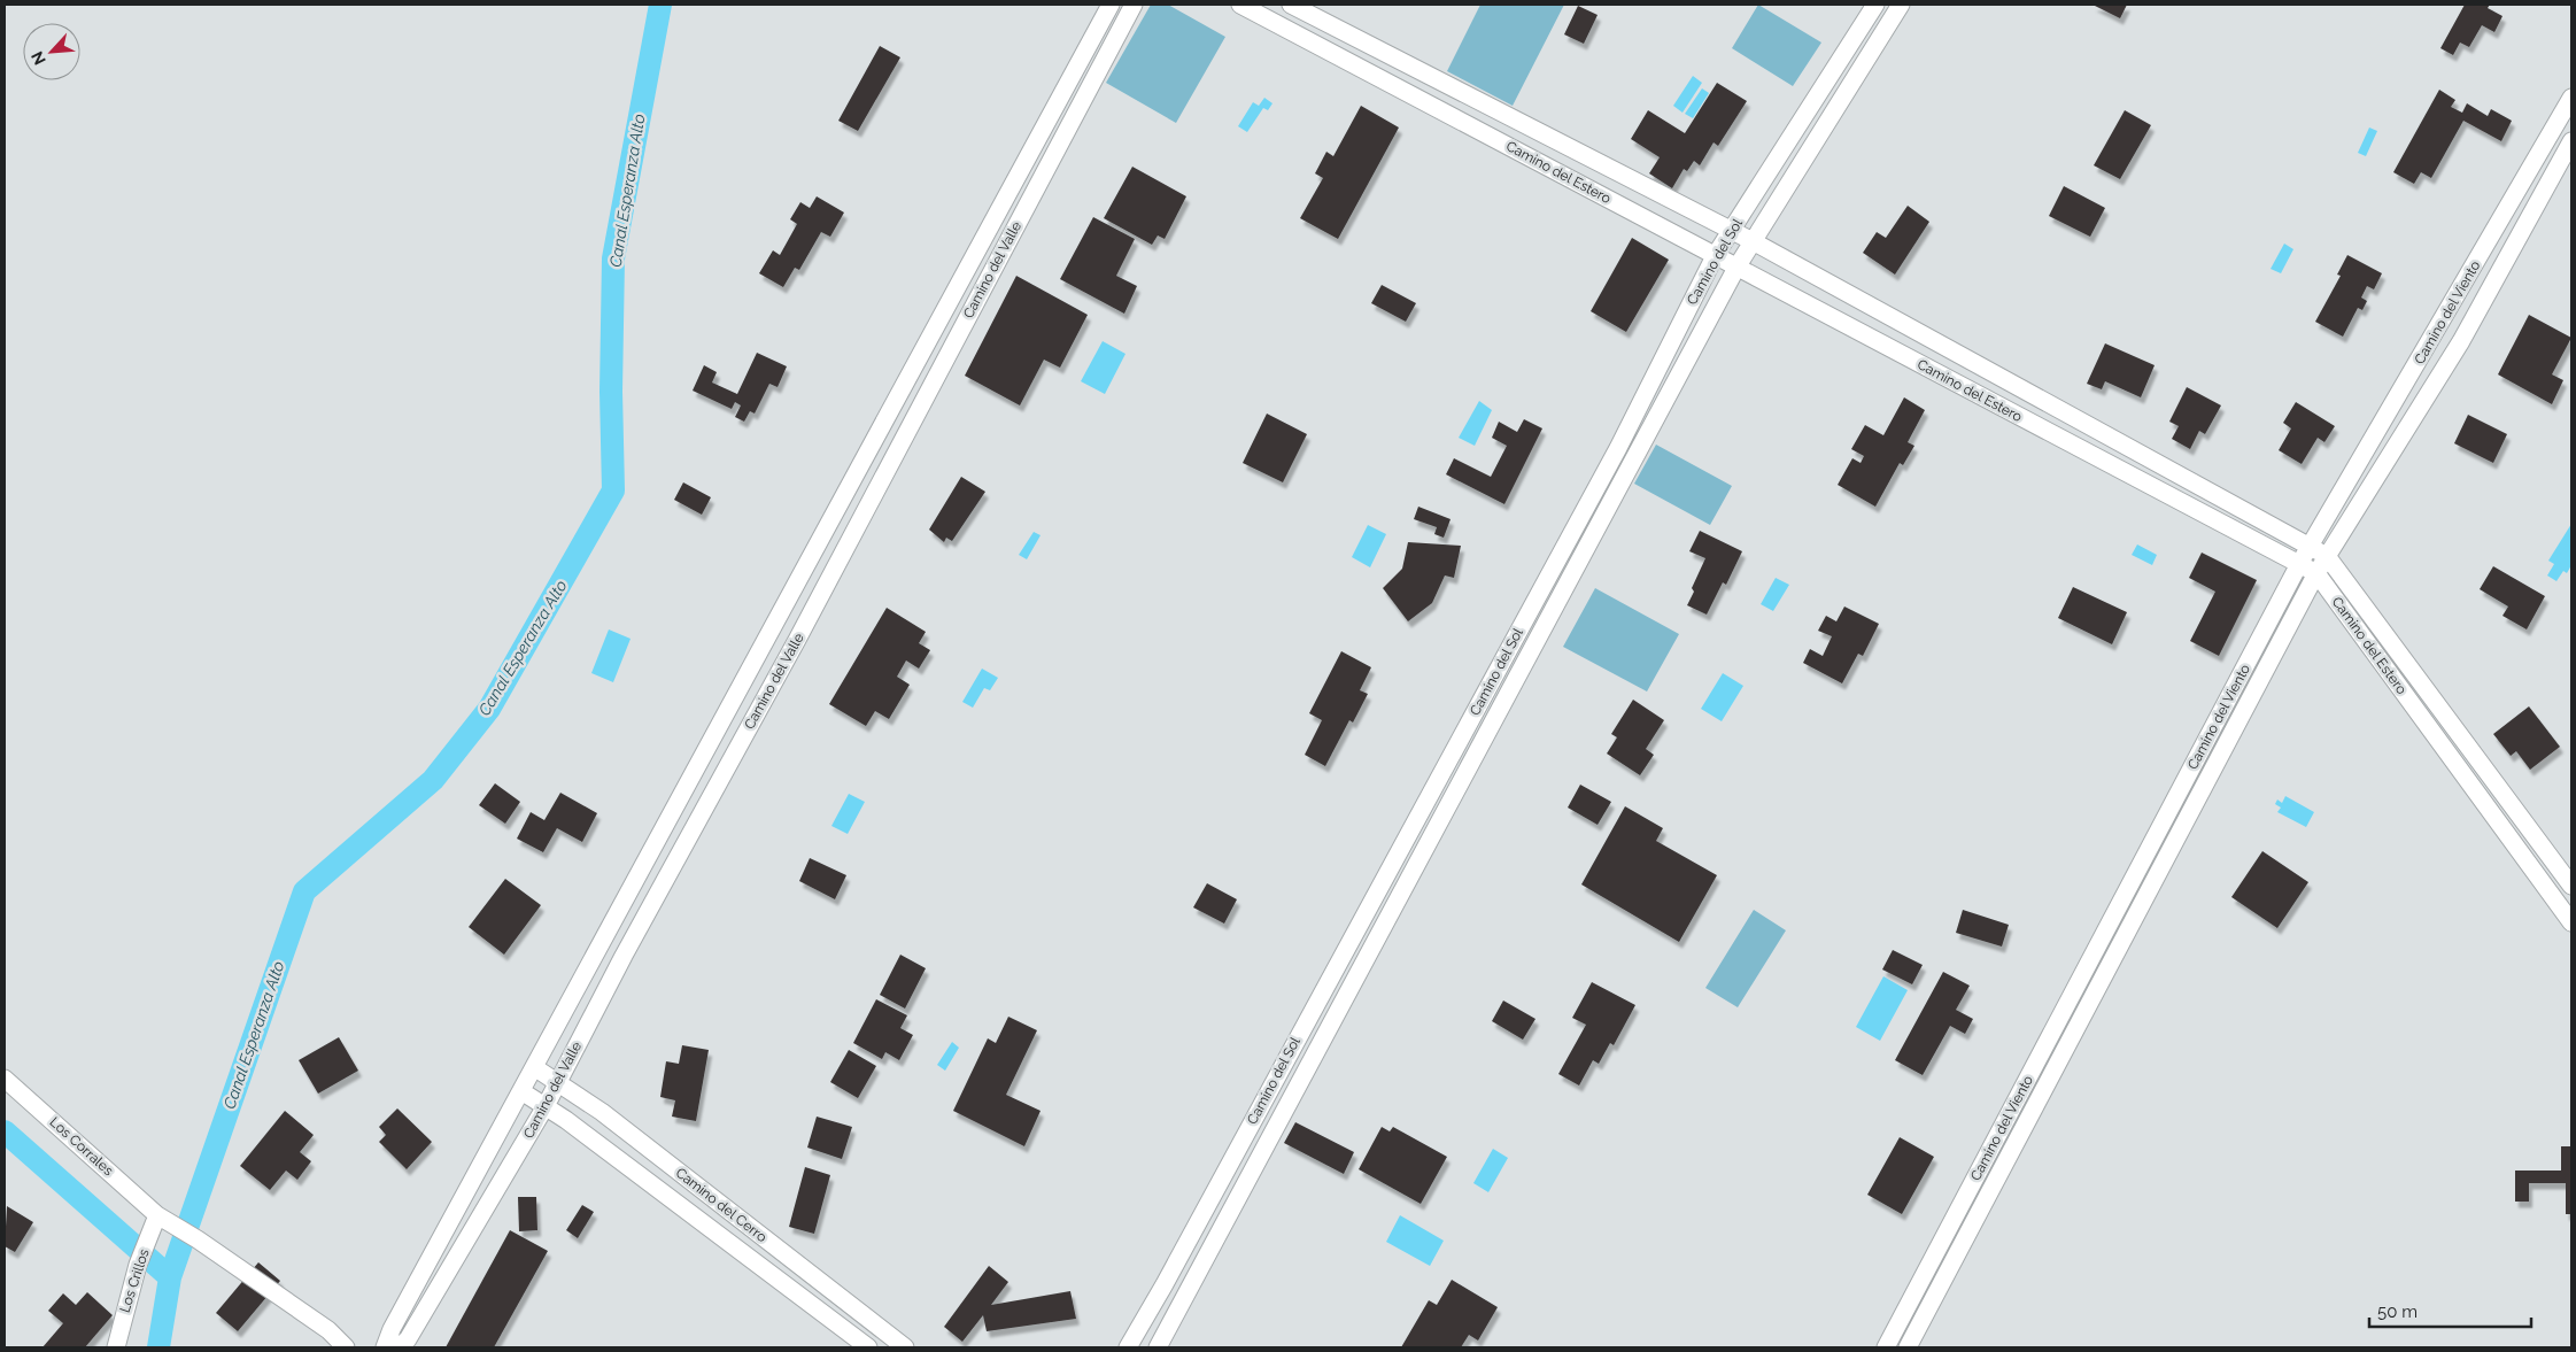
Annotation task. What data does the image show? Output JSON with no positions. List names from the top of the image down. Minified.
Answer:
{"streets":{"street":["Camino del Estero","Camino del Sol","Camino del Valle","Camino del Viento","Los Corrales","Camino del Cerro","Los Crillos"]},"crossings":[["Camino del Estero","Camino del Sol"],["Camino del Estero","Camino del Viento"],["Camino del Valle","Camino del Cerro"],["Los Corrales","Los Crillos"]],"water":["Canal Esperanza Alto"],"scale_bar":"50 m","north":"bottom left"}
